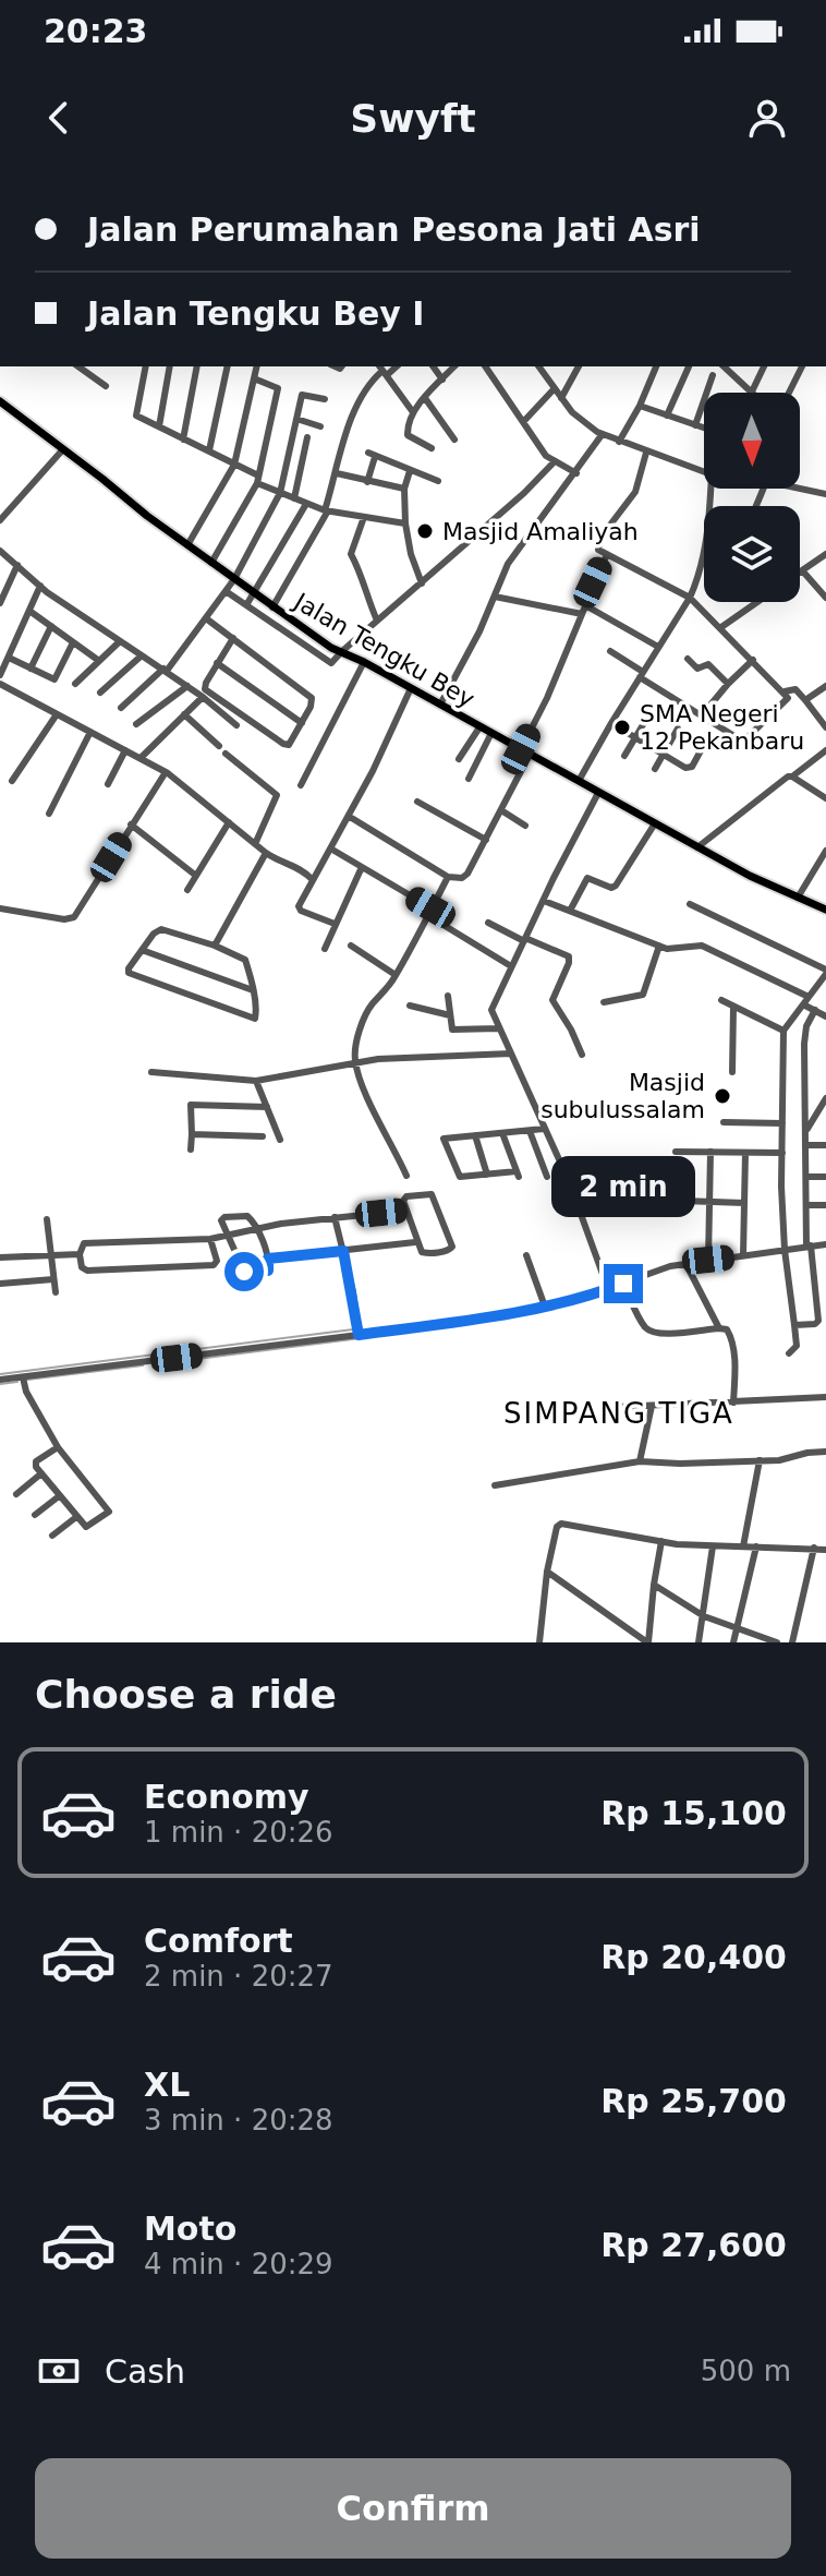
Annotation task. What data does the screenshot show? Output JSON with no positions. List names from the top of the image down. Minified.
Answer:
{"streets":{"main road":["Jalan Tengku Bey"]},"districts":["SIMPANG TIGA"],"places":["Masjid Amaliyah","SMA Negeri 12 Pekanbaru","Masjid subulussalam"],"north":"bottom","page":{"status":"20:23","header":"Swyft","banner":["Jalan Perumahan Pesona Jati Asri","Jalan Tengku Bey I"],"bubble":"2 min","heading":"Choose a ride","list":[{"name":"Economy","note":"1 min · 20:26","value":"Rp 15,100"},{"name":"Comfort","note":"2 min · 20:27","value":"Rp 20,400"},{"name":"XL","note":"3 min · 20:28","value":"Rp 25,700"},{"name":"Moto","note":"4 min · 20:29","value":"Rp 27,600"}],"pay":["Cash","500 m"],"buttons":"Confirm"}}
